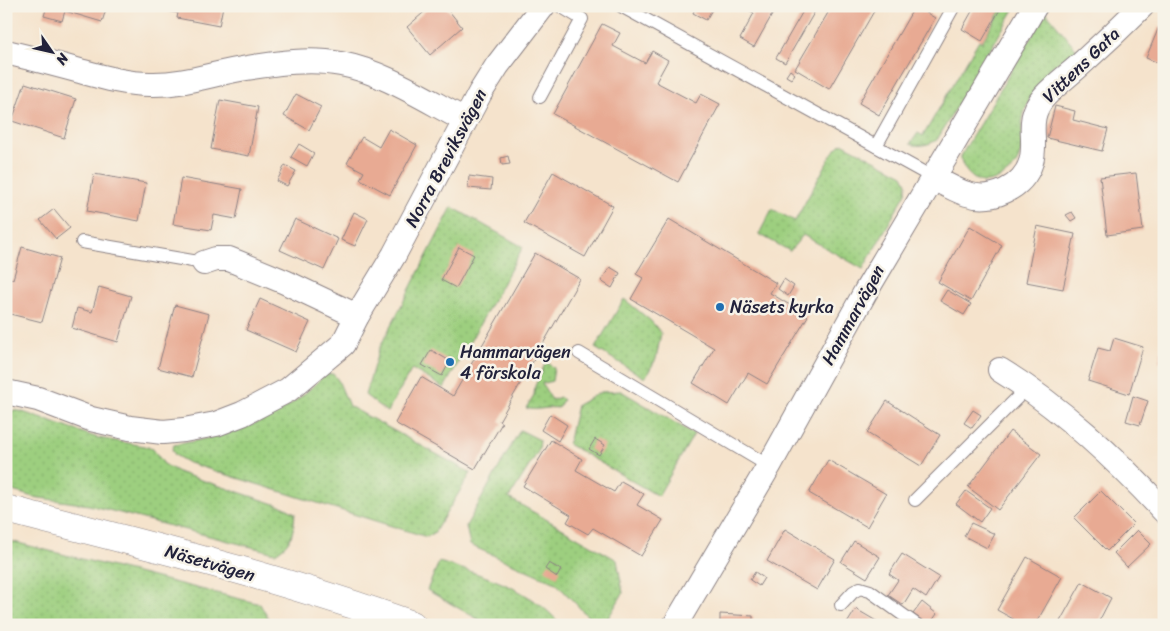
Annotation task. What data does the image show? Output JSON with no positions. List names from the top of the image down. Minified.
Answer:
{"streets":{"street":["Vittens Gata","Norra Breviksvägen","Hammarvägen","Näsetvägen"]},"crossings":[["Vittens Gata","Hammarvägen"]],"places":["Näsets kyrka","Hammarvägen 4 förskola"],"north":"bottom right"}
